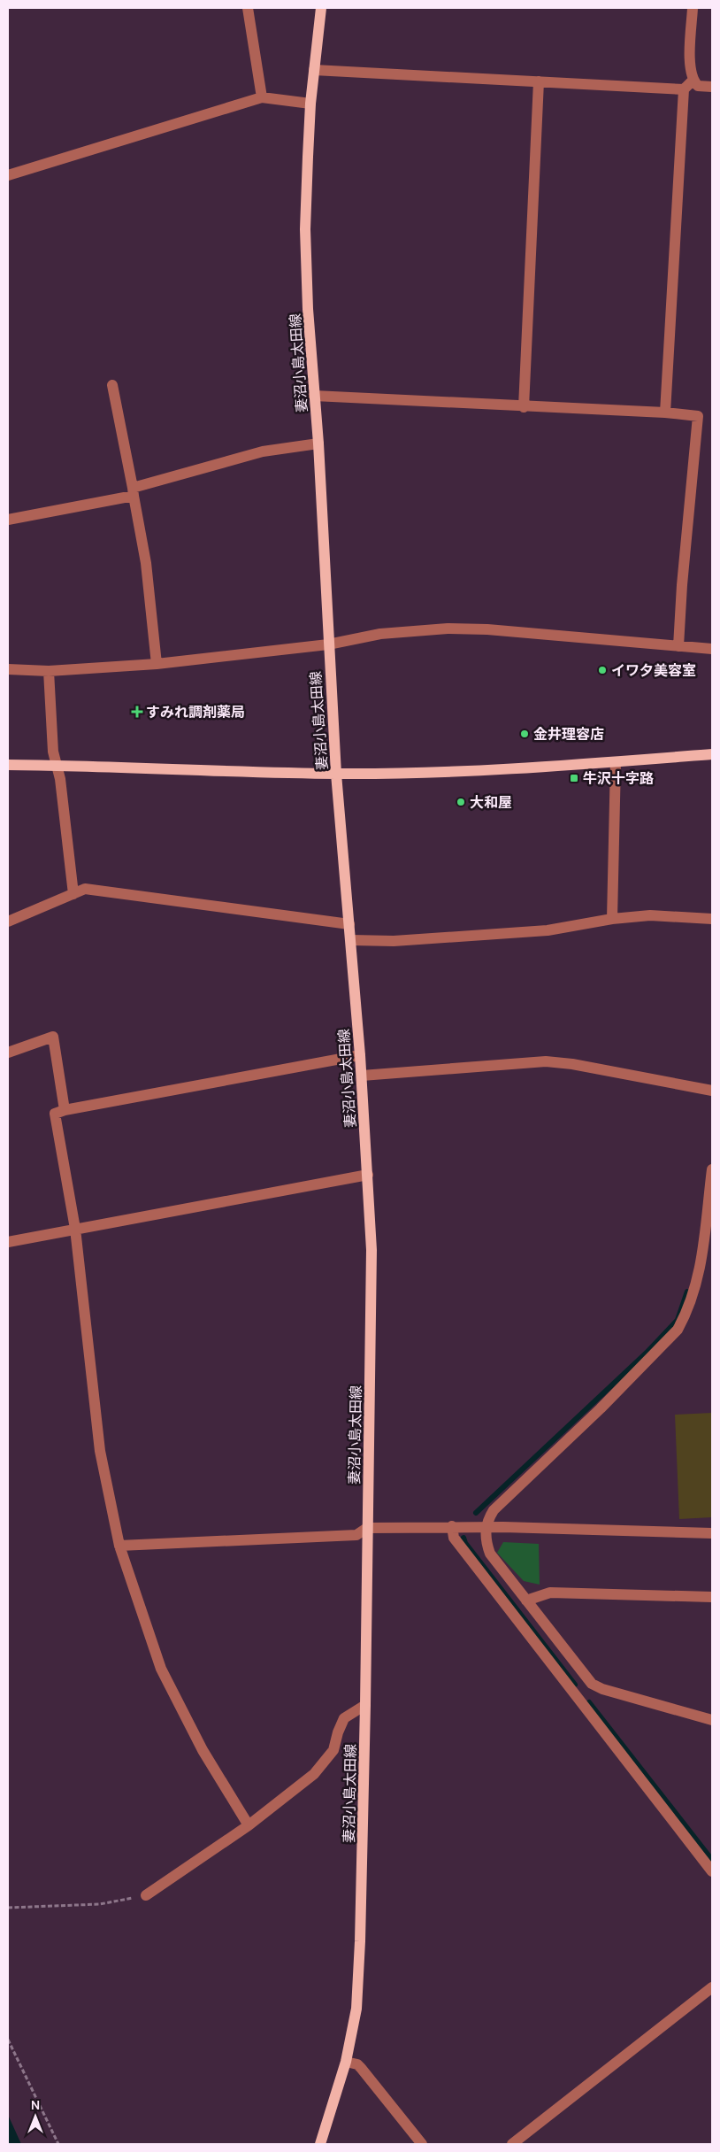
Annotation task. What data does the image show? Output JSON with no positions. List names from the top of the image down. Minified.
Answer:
{"streets":{"main road":["妻沼小島太田線"]},"places":{"other":["イワ夕美容室","金井理容店","大和屋"],"health":["すみれ調剤薬局"],"transit":["牛沢十字路"]},"north":"top"}
